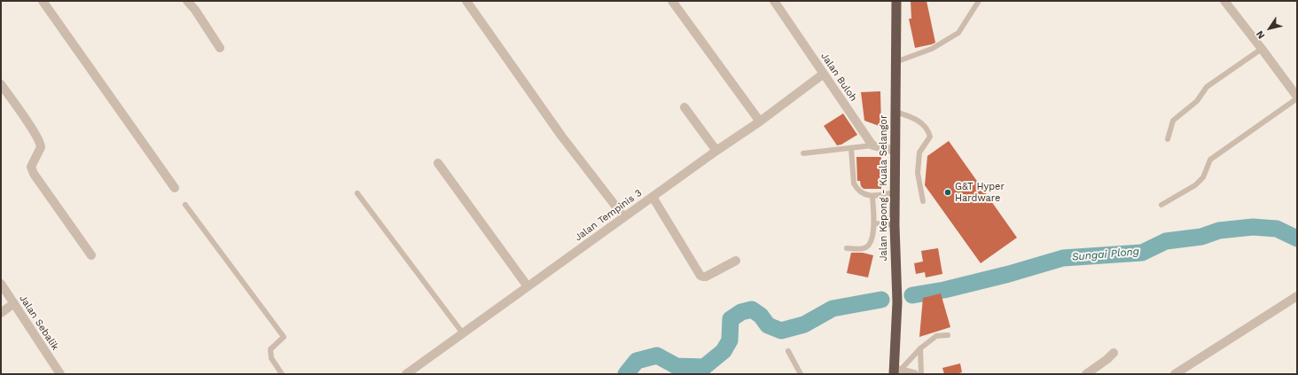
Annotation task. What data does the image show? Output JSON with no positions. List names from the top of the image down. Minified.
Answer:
{"streets":{"highway":["Jalan Kepong - Kuala Selangor"],"street":["Jalan Buloh","Jalan Tempinis 3","Jalan Sebalik"]},"crossings":[["Jalan Buloh","Jalan Kepong - Kuala Selangor"],["Jalan Buloh","Jalan Tempinis 3"]],"water":["Sungai Plong"],"places":["G&T Hyper Hardware"],"north":"bottom left"}
